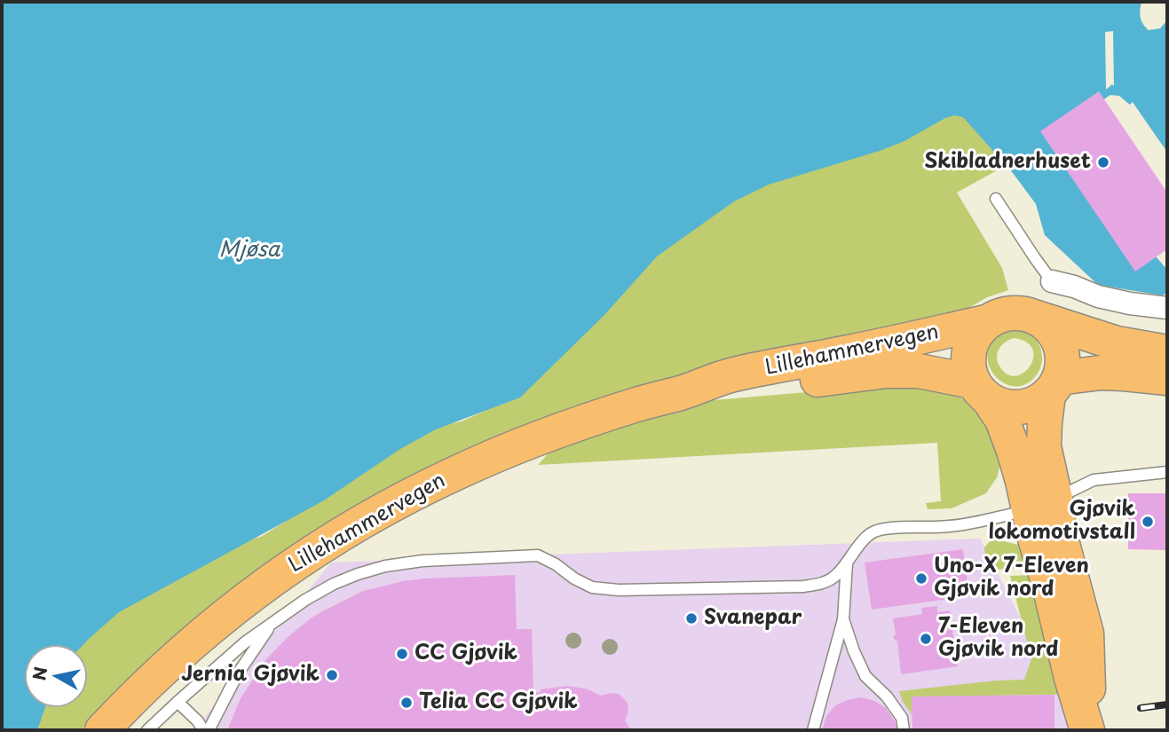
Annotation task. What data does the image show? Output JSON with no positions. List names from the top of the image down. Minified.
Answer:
{"streets":{"main road":["Lillehammervegen"]},"water":["Mjøsa"],"places":["Skibladnerhuset","Gjøvik lokomotivstall","Uno-X 7-Eleven Gjøvik nord","Svanepar","7-Eleven Gjøvik nord","CC Gjøvik","Jernia Gjøvik","Telia CC Gjøvik"],"north":"left"}
